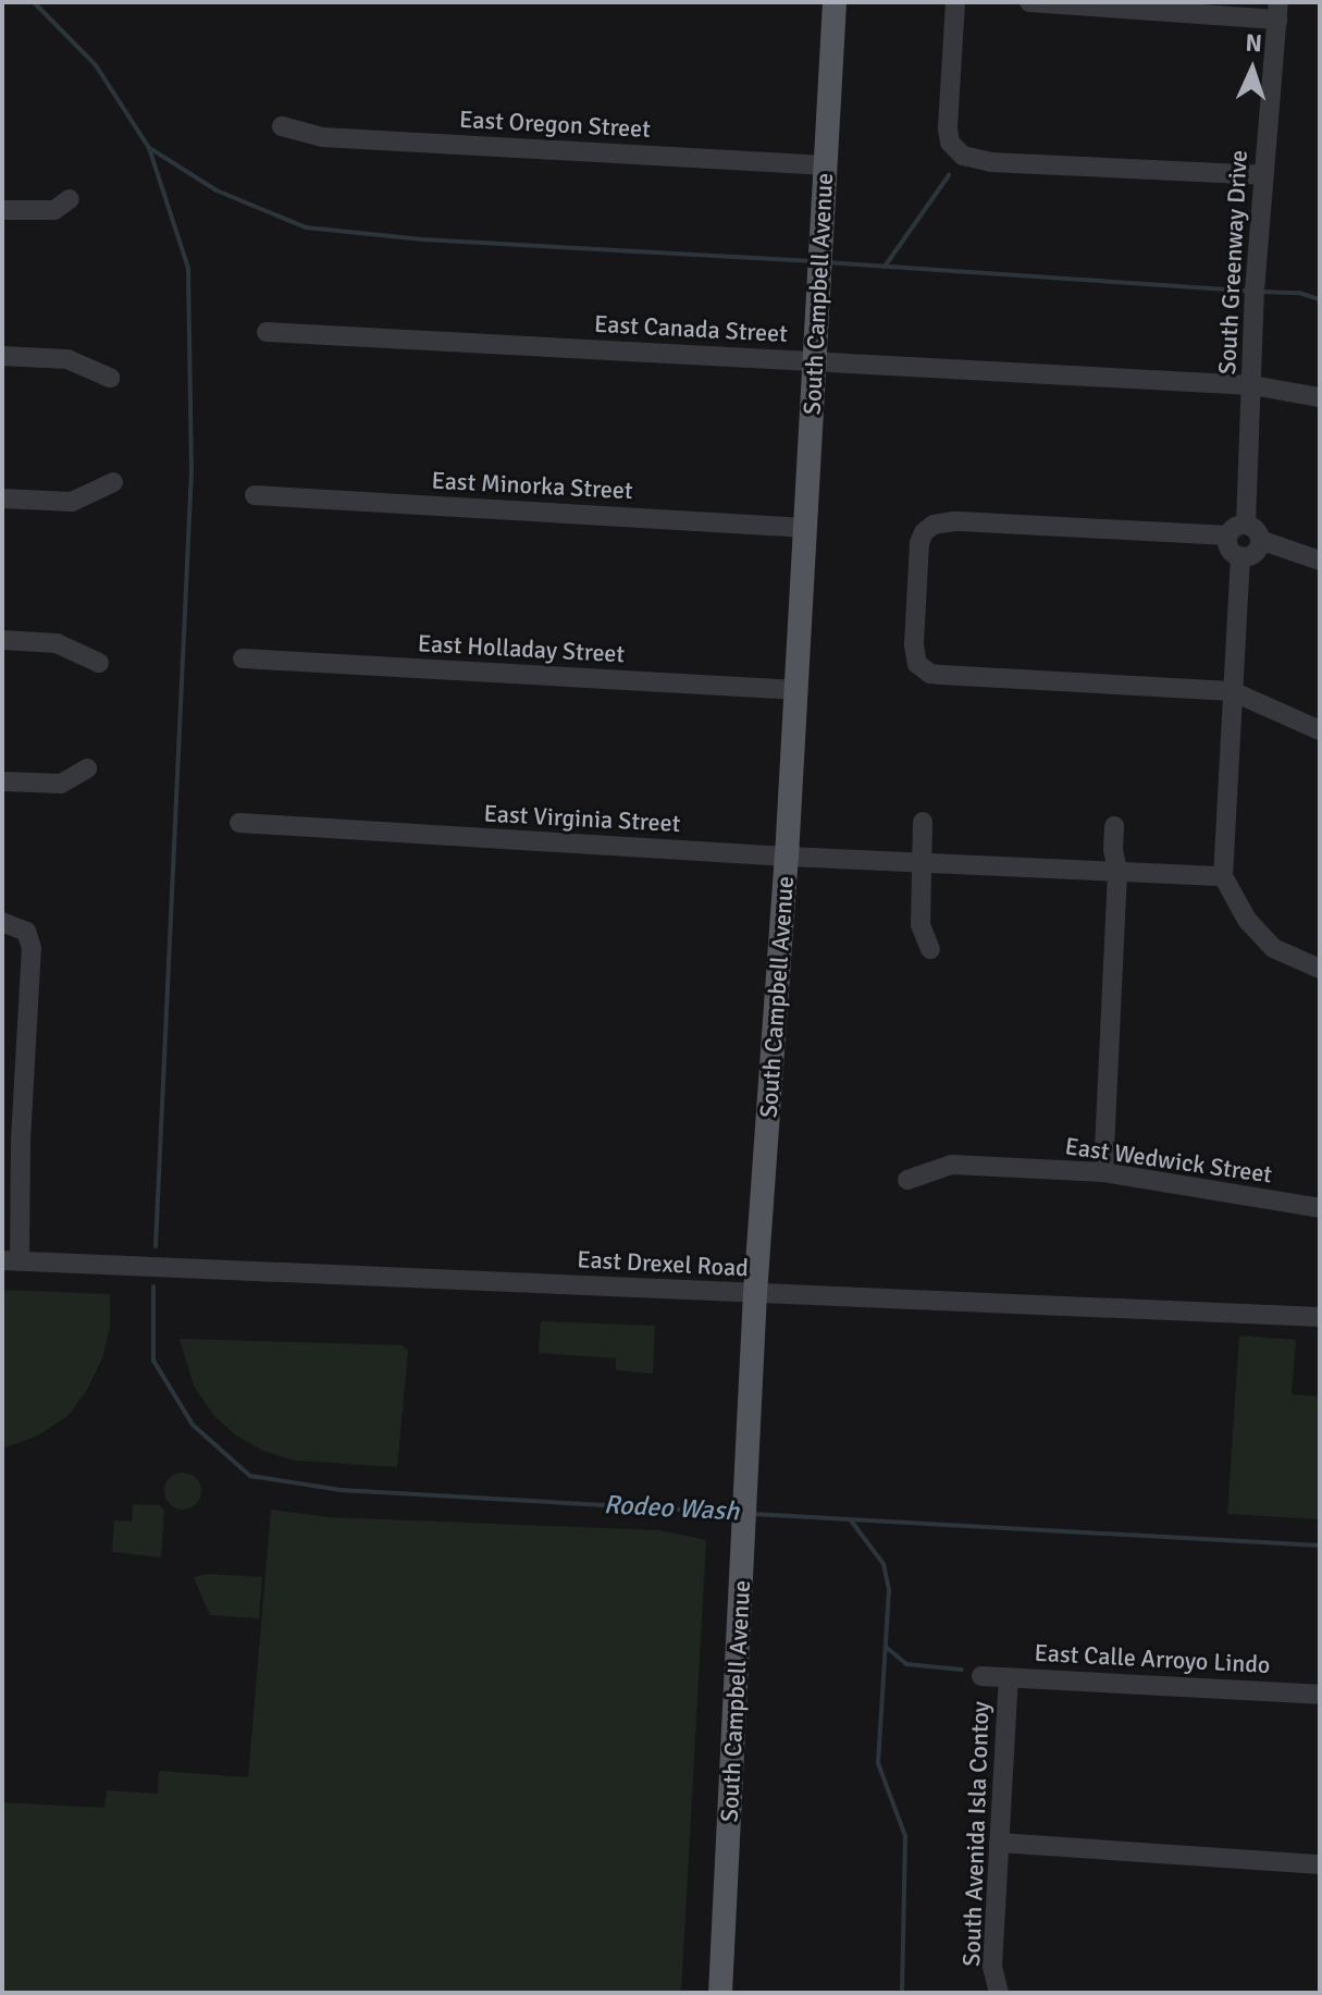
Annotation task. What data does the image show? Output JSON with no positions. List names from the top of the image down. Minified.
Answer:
{"streets":{"main road":["South Campbell Avenue"],"street":["East Oregon Street","South Greenway Drive","East Canada Street","East Minorka Street","East Holladay Street","East Virginia Street","East Wedwick Street","East Drexel Road","East Calle Arroyo Lindo","South Avenida Isla Contoy"]},"crossings":[["East Oregon Street","South Campbell Avenue"],["South Greenway Drive","East Canada Street"],["South Campbell Avenue","East Canada Street"],["South Campbell Avenue","East Minorka Street"],["South Campbell Avenue","East Holladay Street"],["South Campbell Avenue","East Virginia Street"],["South Campbell Avenue","East Drexel Road"],["East Calle Arroyo Lindo","South Avenida Isla Contoy"]],"water":["Rodeo Wash"],"north":"top"}
